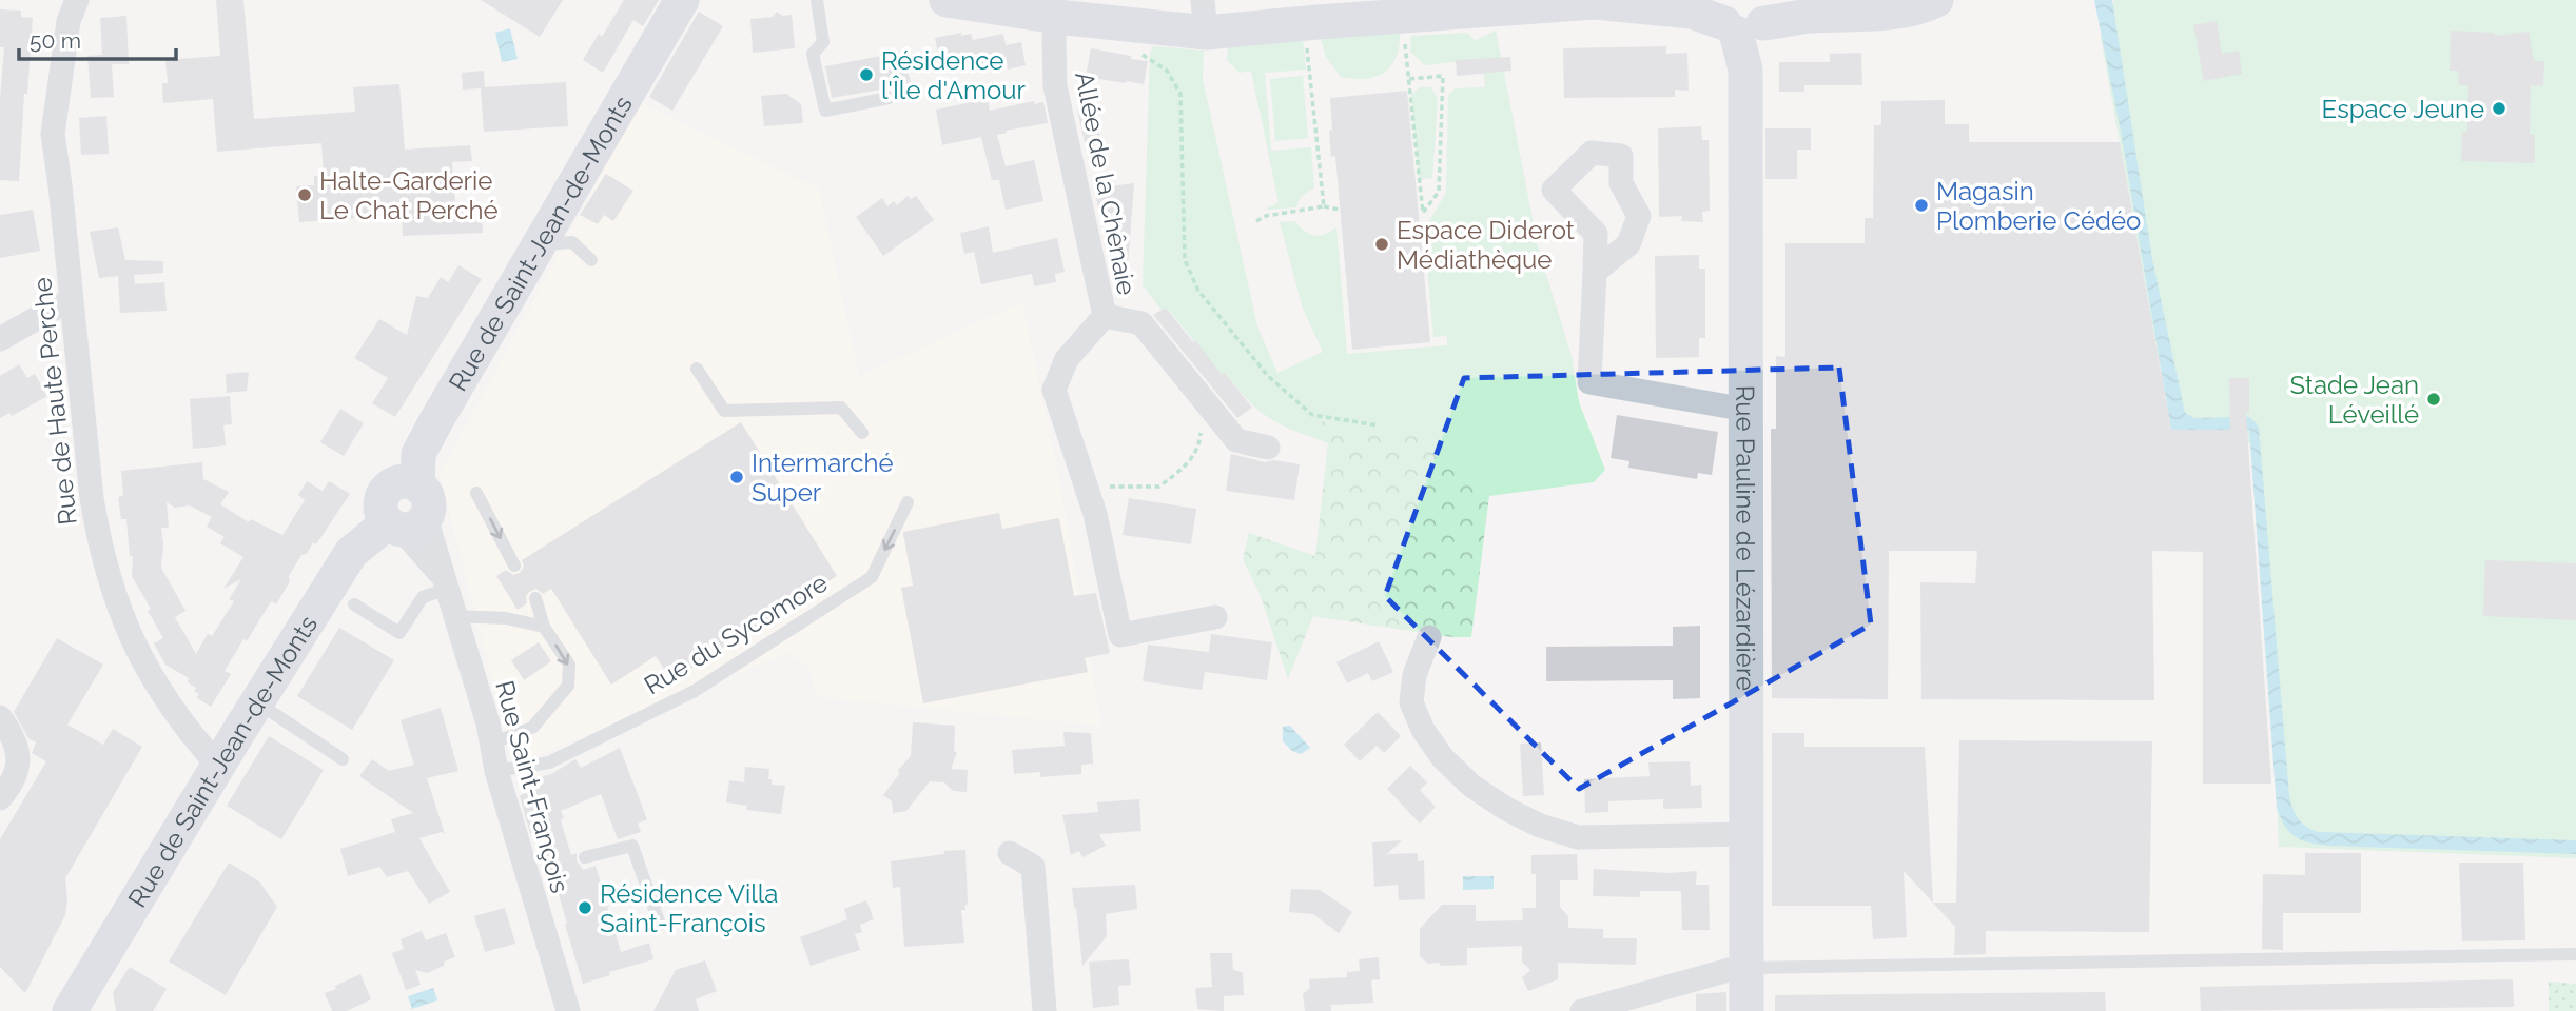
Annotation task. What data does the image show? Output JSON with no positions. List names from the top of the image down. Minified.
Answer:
{"streets":{"main road":["Rue de Saint-Jean-de-Monts","Rue Pauline de Lézardière"],"street":["Allée de la Chênaie","Rue de Haute Perche","Rue Saint-François"],"lane":["Rue du Sycomore"]},"crossings":[["Rue de Saint-Jean-de-Monts","Rue de Haute Perche"],["Rue de Saint-Jean-de-Monts","Rue Saint-François"],["Rue du Sycomore","Rue Saint-François"]],"one_way":["Rue du Sycomore"],"places":["Résidence l'Île d'Amour","Espace Jeune","Halte-Garderie Le Chat Perché","Magasin Plomberie Cédéo","Espace Diderot Médiathèque","Stade Jean Léveillé","Intermarché Super","Résidence Villa Saint-François"],"scale_bar":"50 m"}
